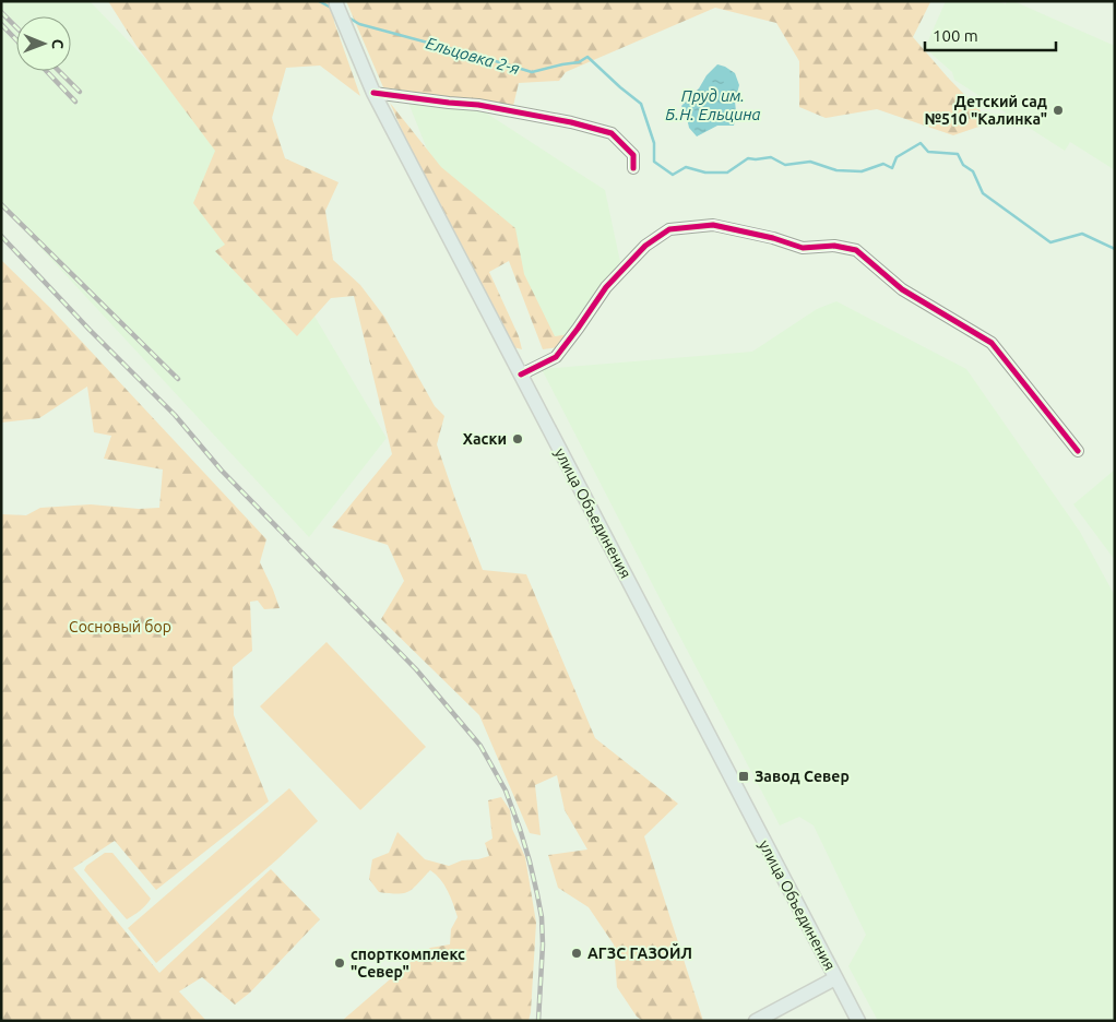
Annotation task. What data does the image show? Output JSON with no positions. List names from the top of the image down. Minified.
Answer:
{"streets":{"main road":["улица Объединения"]},"water":["Ельцовка 2-я","Пруд им. Б.Н. Ельцина"],"parks":["Сосновый бор"],"places":{"other":["Детский сад №510 \"Калинка\"","Хаски","АГЗС ГАЗОЙЛ","спорткомплекс \"Север\""],"transit":["Завод Север"]},"scale_bar":"100 m","north":"right"}
